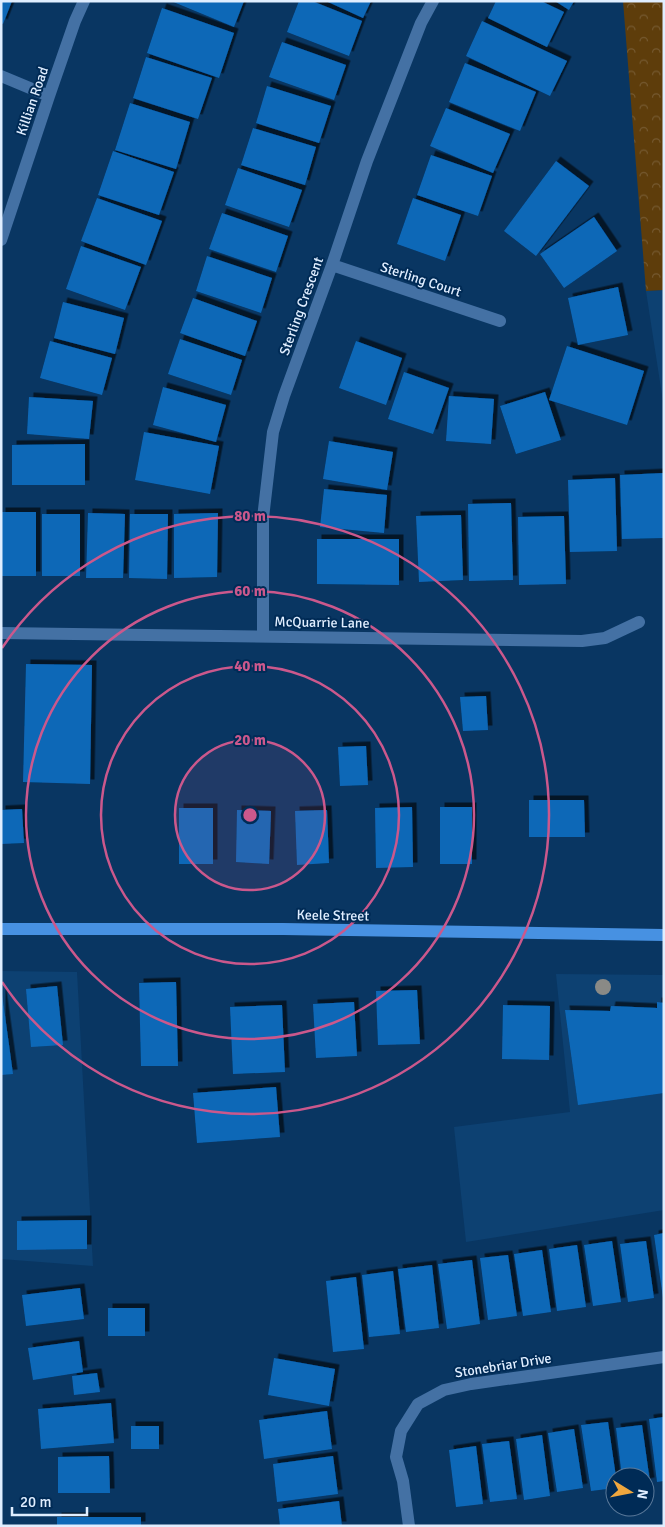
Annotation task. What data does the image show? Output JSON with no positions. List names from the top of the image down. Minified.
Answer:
{"streets":{"main road":["Keele Street"],"street":["Killian Road","Sterling Court","Sterling Crescent","McQuarrie Lane","Stonebriar Drive"]},"crossings":[["Sterling Court","Sterling Crescent"],["Sterling Crescent","McQuarrie Lane"]],"scale_bar":"20 m","north":"right","rings":["80 m","60 m","40 m","20 m"]}
